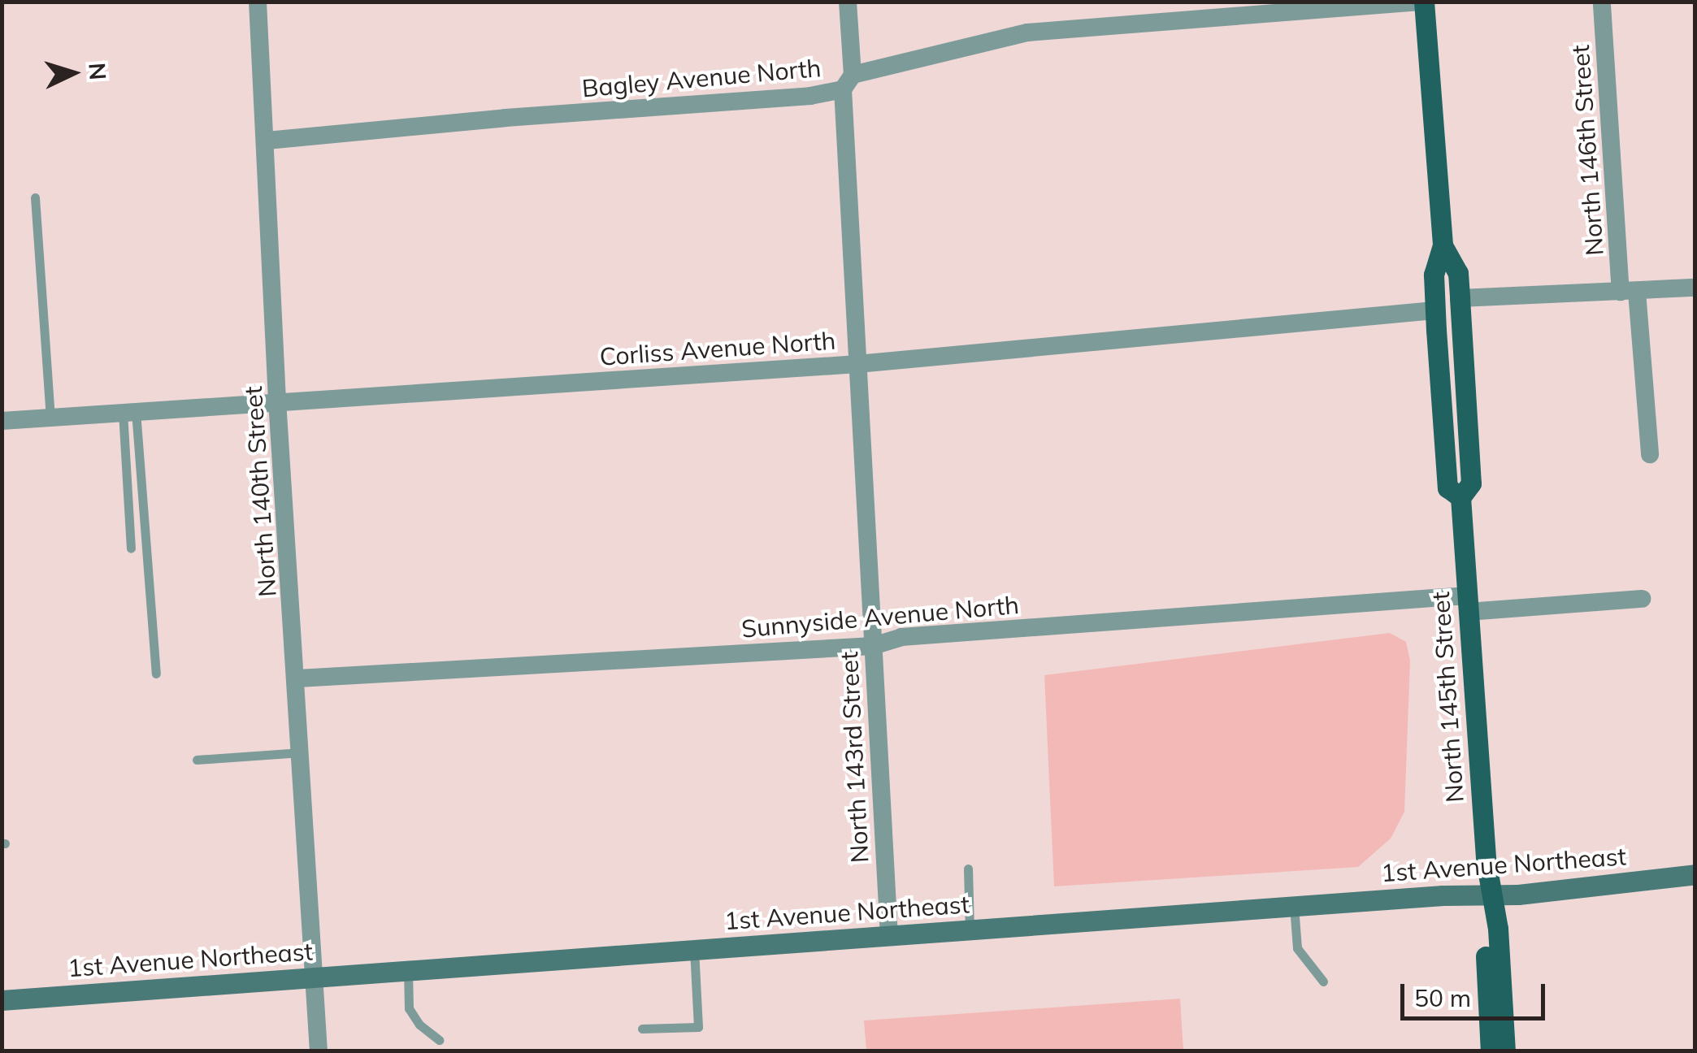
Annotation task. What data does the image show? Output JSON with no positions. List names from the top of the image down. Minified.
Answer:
{"streets":{"main road":["North 145th Street"],"street":["Bagley Avenue North","North 146th Street","Corliss Avenue North","North 140th Street","Sunnyside Avenue North","North 143rd Street","1st Avenue Northeast"]},"crossings":[["Bagley Avenue North","North 140th Street"],["Bagley Avenue North","North 145th Street"],["Bagley Avenue North","North 143rd Street"],["Corliss Avenue North","North 140th Street"],["Corliss Avenue North","North 145th Street"],["Corliss Avenue North","North 143rd Street"],["North 140th Street","Sunnyside Avenue North"],["North 140th Street","1st Avenue Northeast"],["Sunnyside Avenue North","North 145th Street"],["Sunnyside Avenue North","North 143rd Street"],["North 145th Street","1st Avenue Northeast"],["North 143rd Street","1st Avenue Northeast"]],"scale_bar":"50 m","north":"right"}
